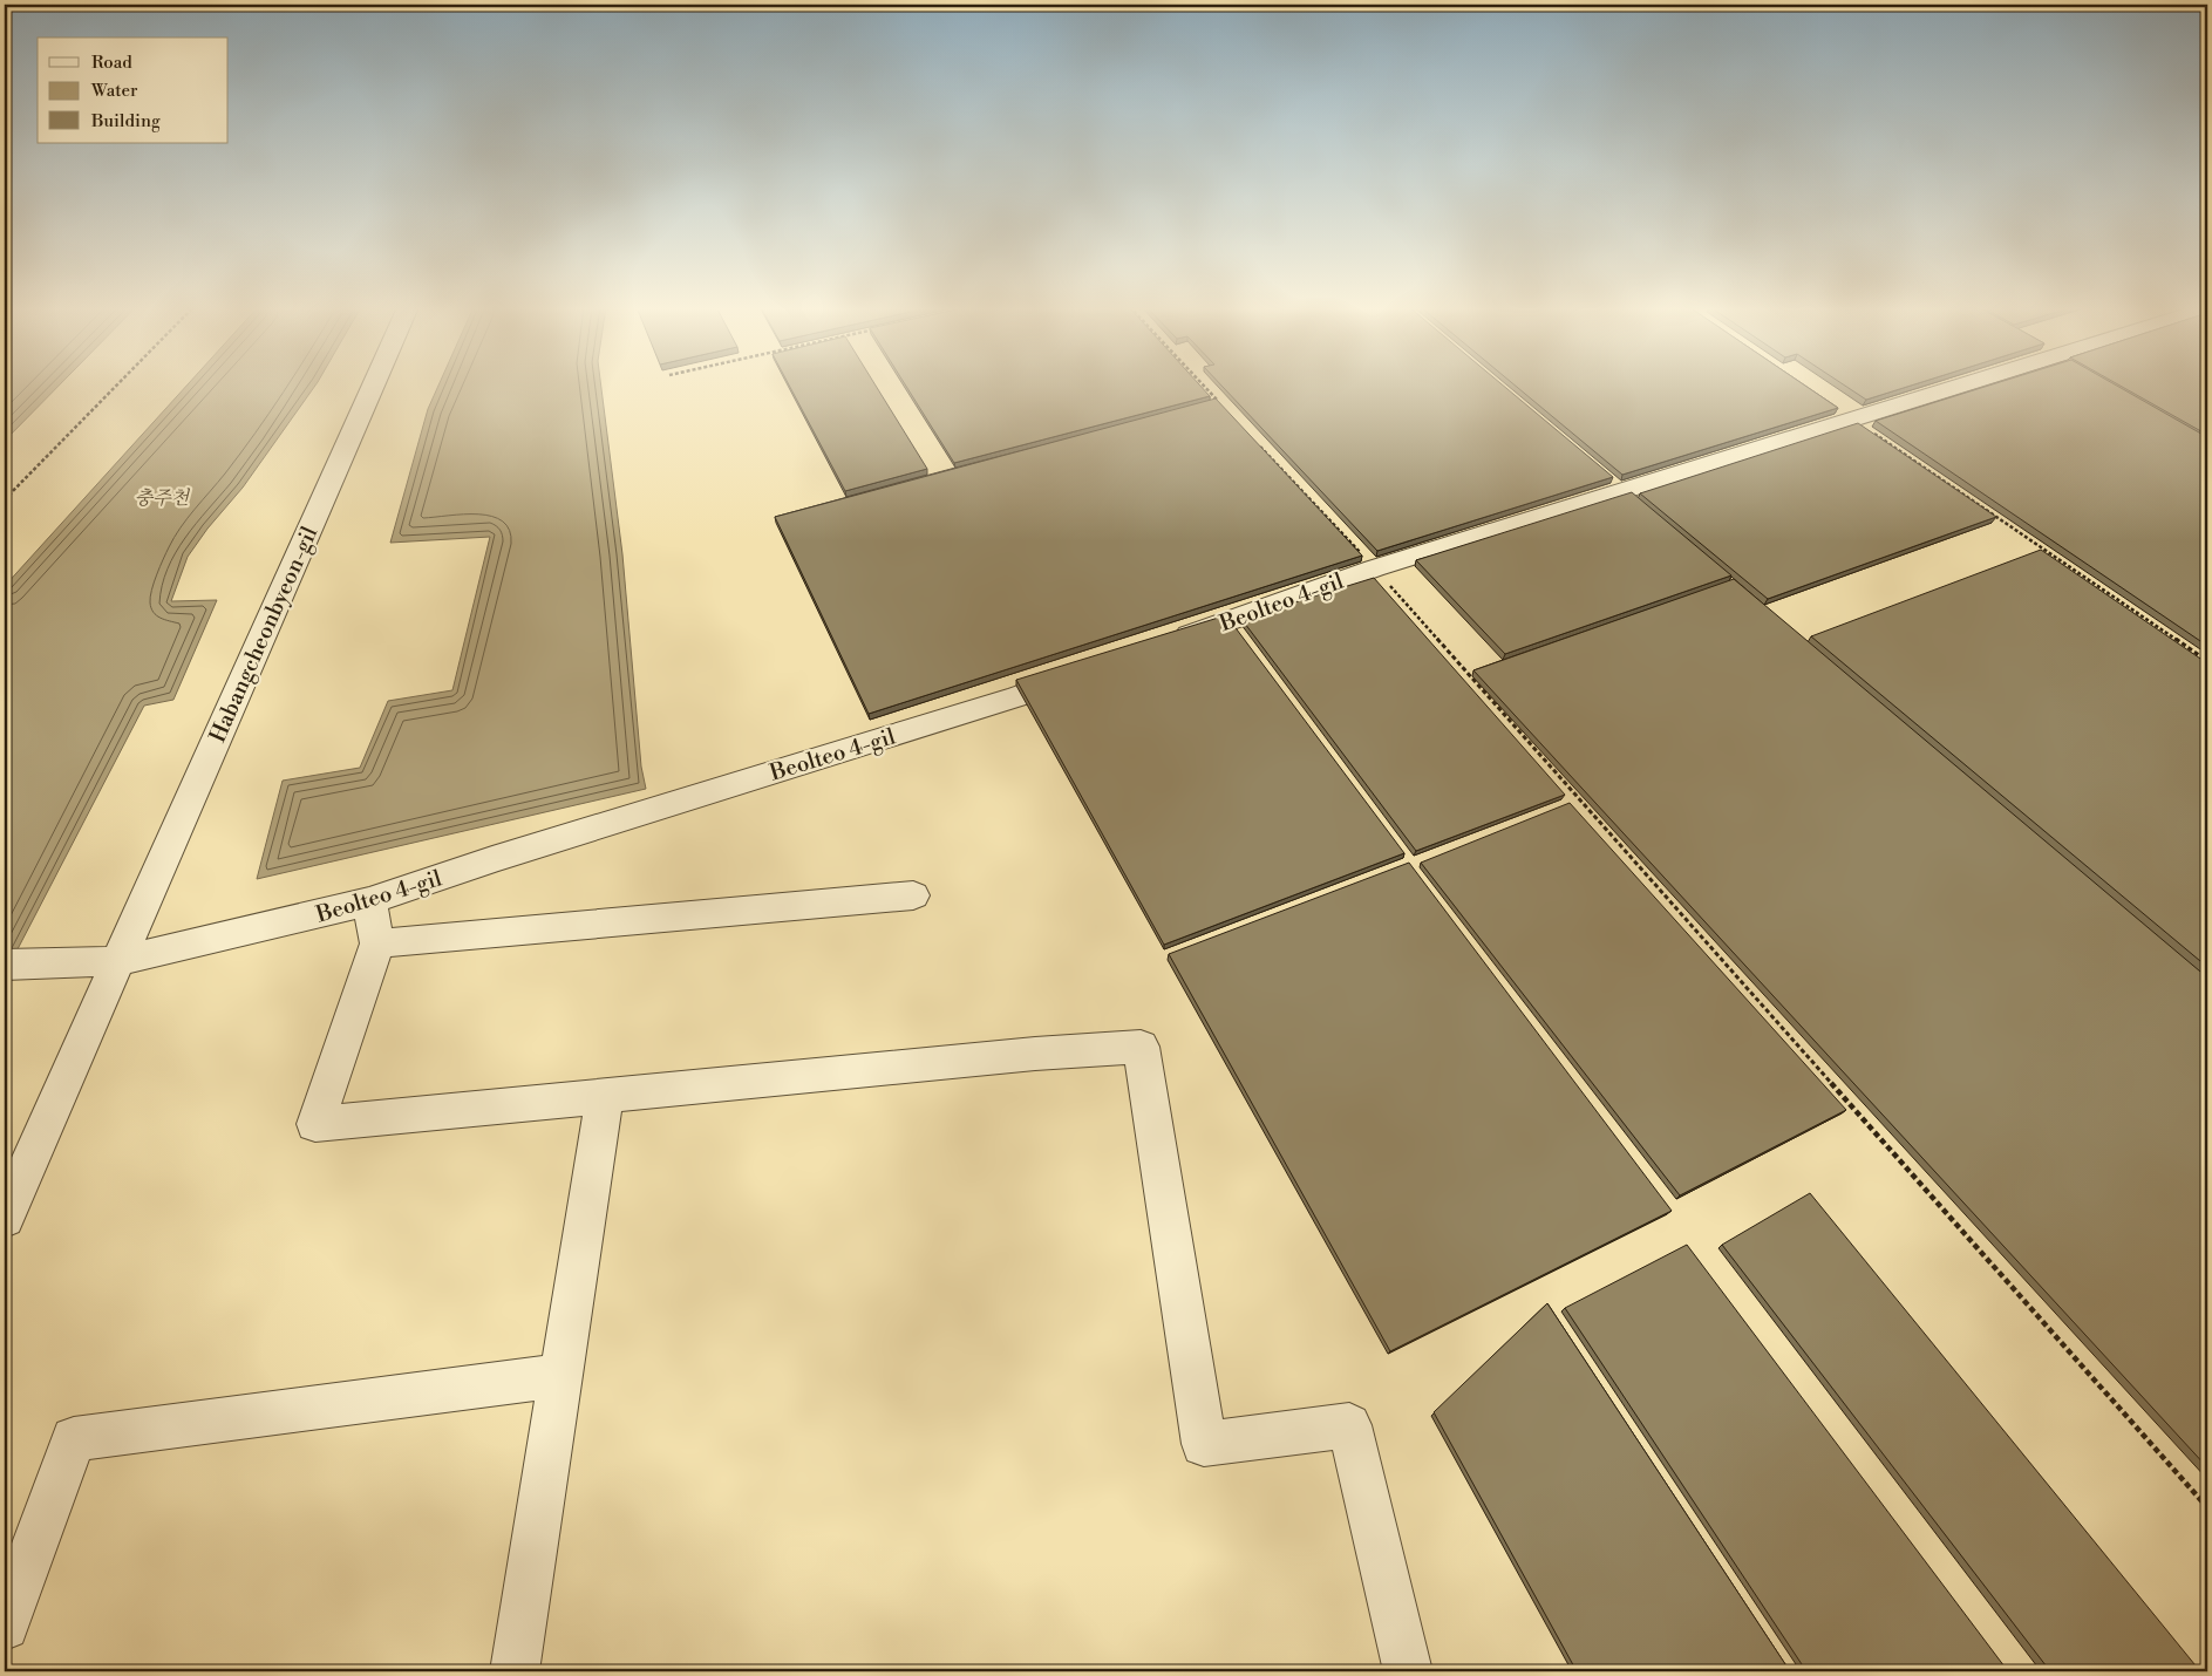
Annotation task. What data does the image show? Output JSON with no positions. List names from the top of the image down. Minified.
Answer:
{"streets":{"street":["Beolteo 4-gil","Habangcheonbyeon-gil"]},"crossings":[["Beolteo 4-gil","Habangcheonbyeon-gil"]],"water":["충주천"],"legend":["Road","Water","Building"]}
